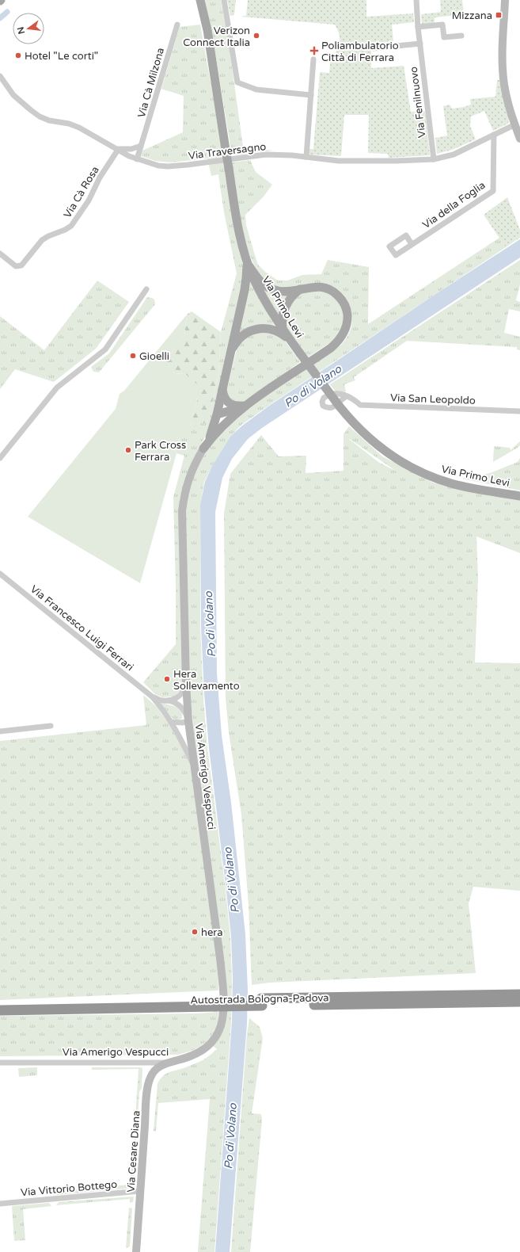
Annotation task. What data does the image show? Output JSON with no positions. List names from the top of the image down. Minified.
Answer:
{"streets":{"highway":["Autostrada Bologna-Padova"],"main road":["Via Primo Levi","Via Amerigo Vespucci","Via Cesare Diana"],"street":["Via Cà Milzona","Via Fenilnuovo","Via Traversagno","Via Cà Rosa","Via della Foglia","Via San Leopoldo","Via Francesco Luigi Ferrari","Via Vittorio Bottego"]},"crossings":[["Via Cà Milzona","Via Traversagno"],["Via Fenilnuovo","Via Traversagno"],["Via Traversagno","Via Cà Rosa"],["Via Traversagno","Via della Foglia"],["Via Francesco Luigi Ferrari","Via Amerigo Vespucci"],["Via Amerigo Vespucci","Via Cesare Diana"],["Via Cesare Diana","Via Vittorio Bottego"]],"water":["Po di Volano"],"places":{"transit":["Mizzana"],"other":["Verizon Connect Italia","Hotel \"Le corti\"","Gioelli","Park Cross Ferrara","Hera Sollevamento","hera"],"health":["Poliambulatorio Città di Ferrara"]},"north":"left"}
